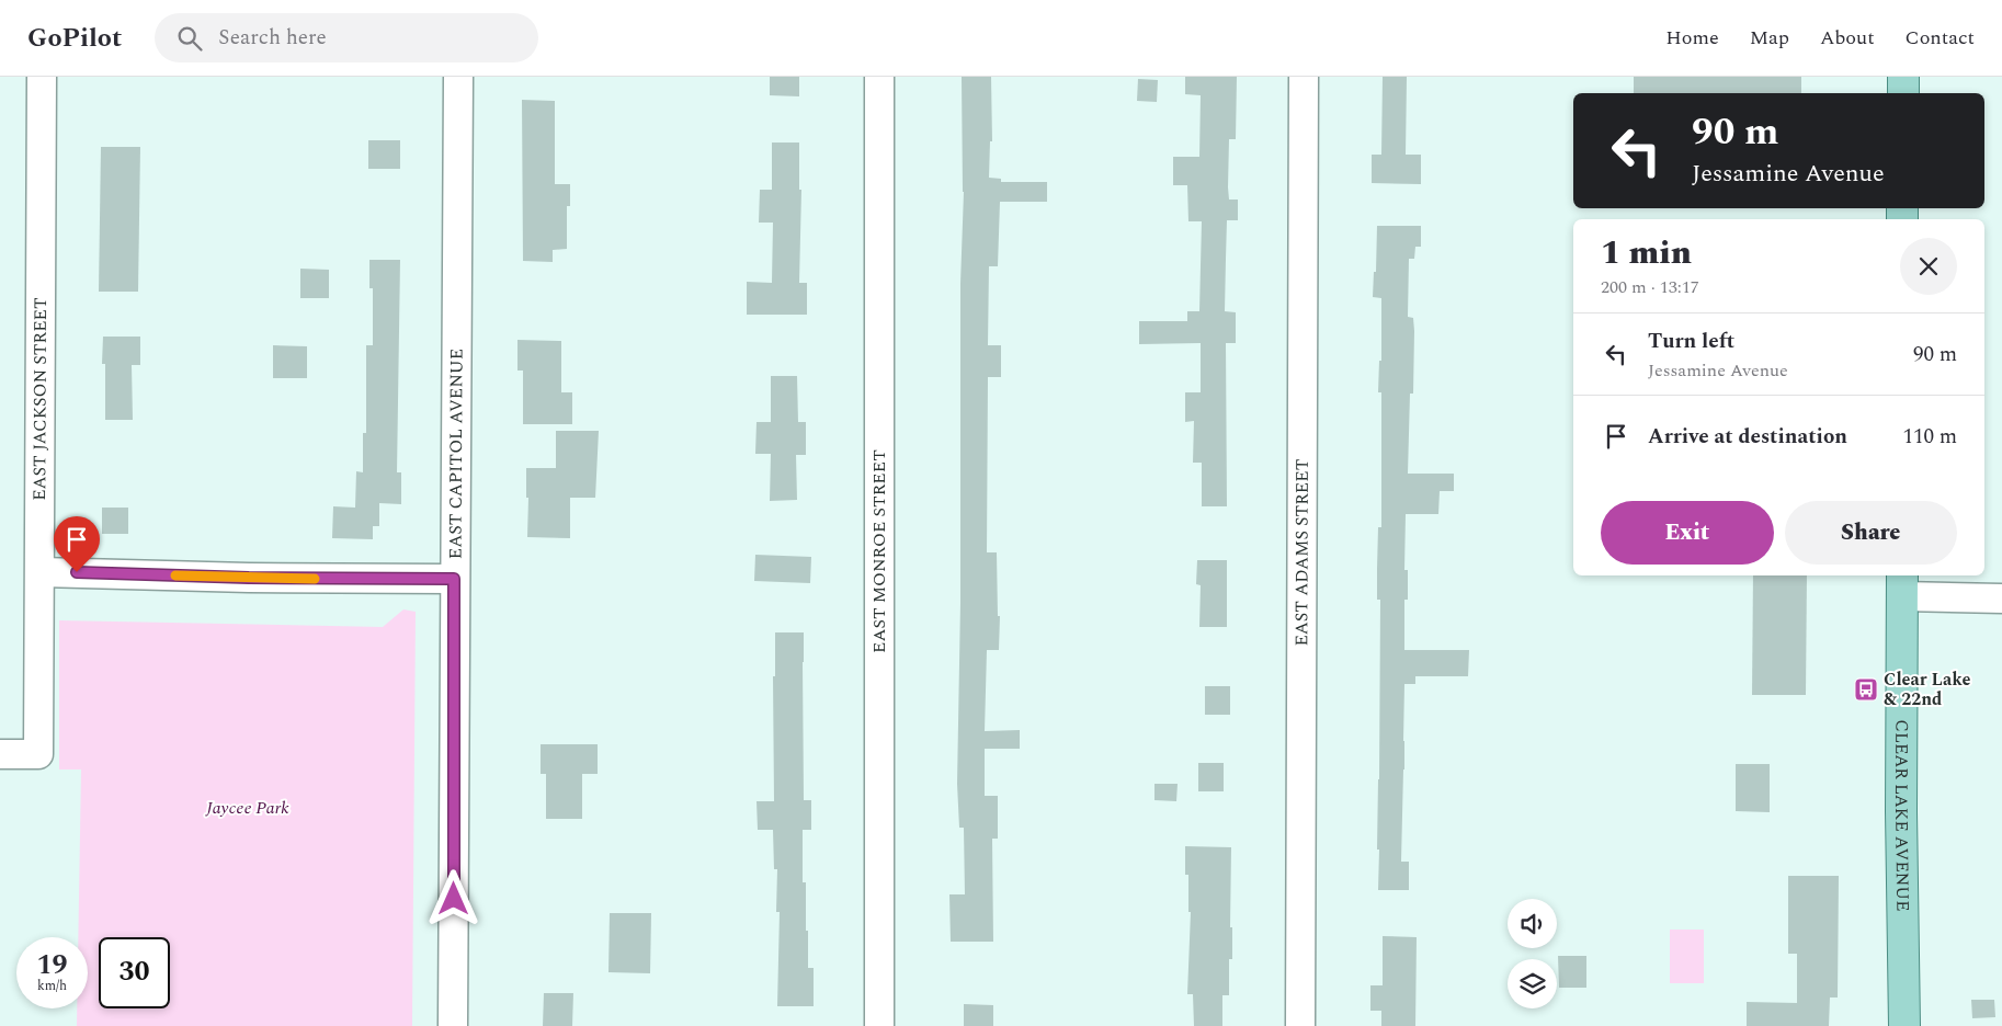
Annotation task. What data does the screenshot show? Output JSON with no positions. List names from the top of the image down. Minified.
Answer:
{"streets":{"main road":["CLEAR LAKE AVENUE"],"street":["EAST JACKSON STREET","EAST CAPITOL AVENUE","EAST MONROE STREET","EAST ADAMS STREET"]},"parks":["Jaycee Park"],"places":{"bus stop":["Clear Lake & 22nd"]},"page":{"header":"GoPilot","search":"Search here","nav":["Home","Map","About","Contact"],"turn":["90 m","Jessamine Avenue"],"heading":["1 min","200 m · 13:17"],"list":[{"name":"Turn left","note":"Jessamine Avenue","value":"90 m"},{"name":"Arrive at destination","value":"110 m"}],"buttons":["Exit","Share"],"speed":"19 km/h","limit":"30"}}
